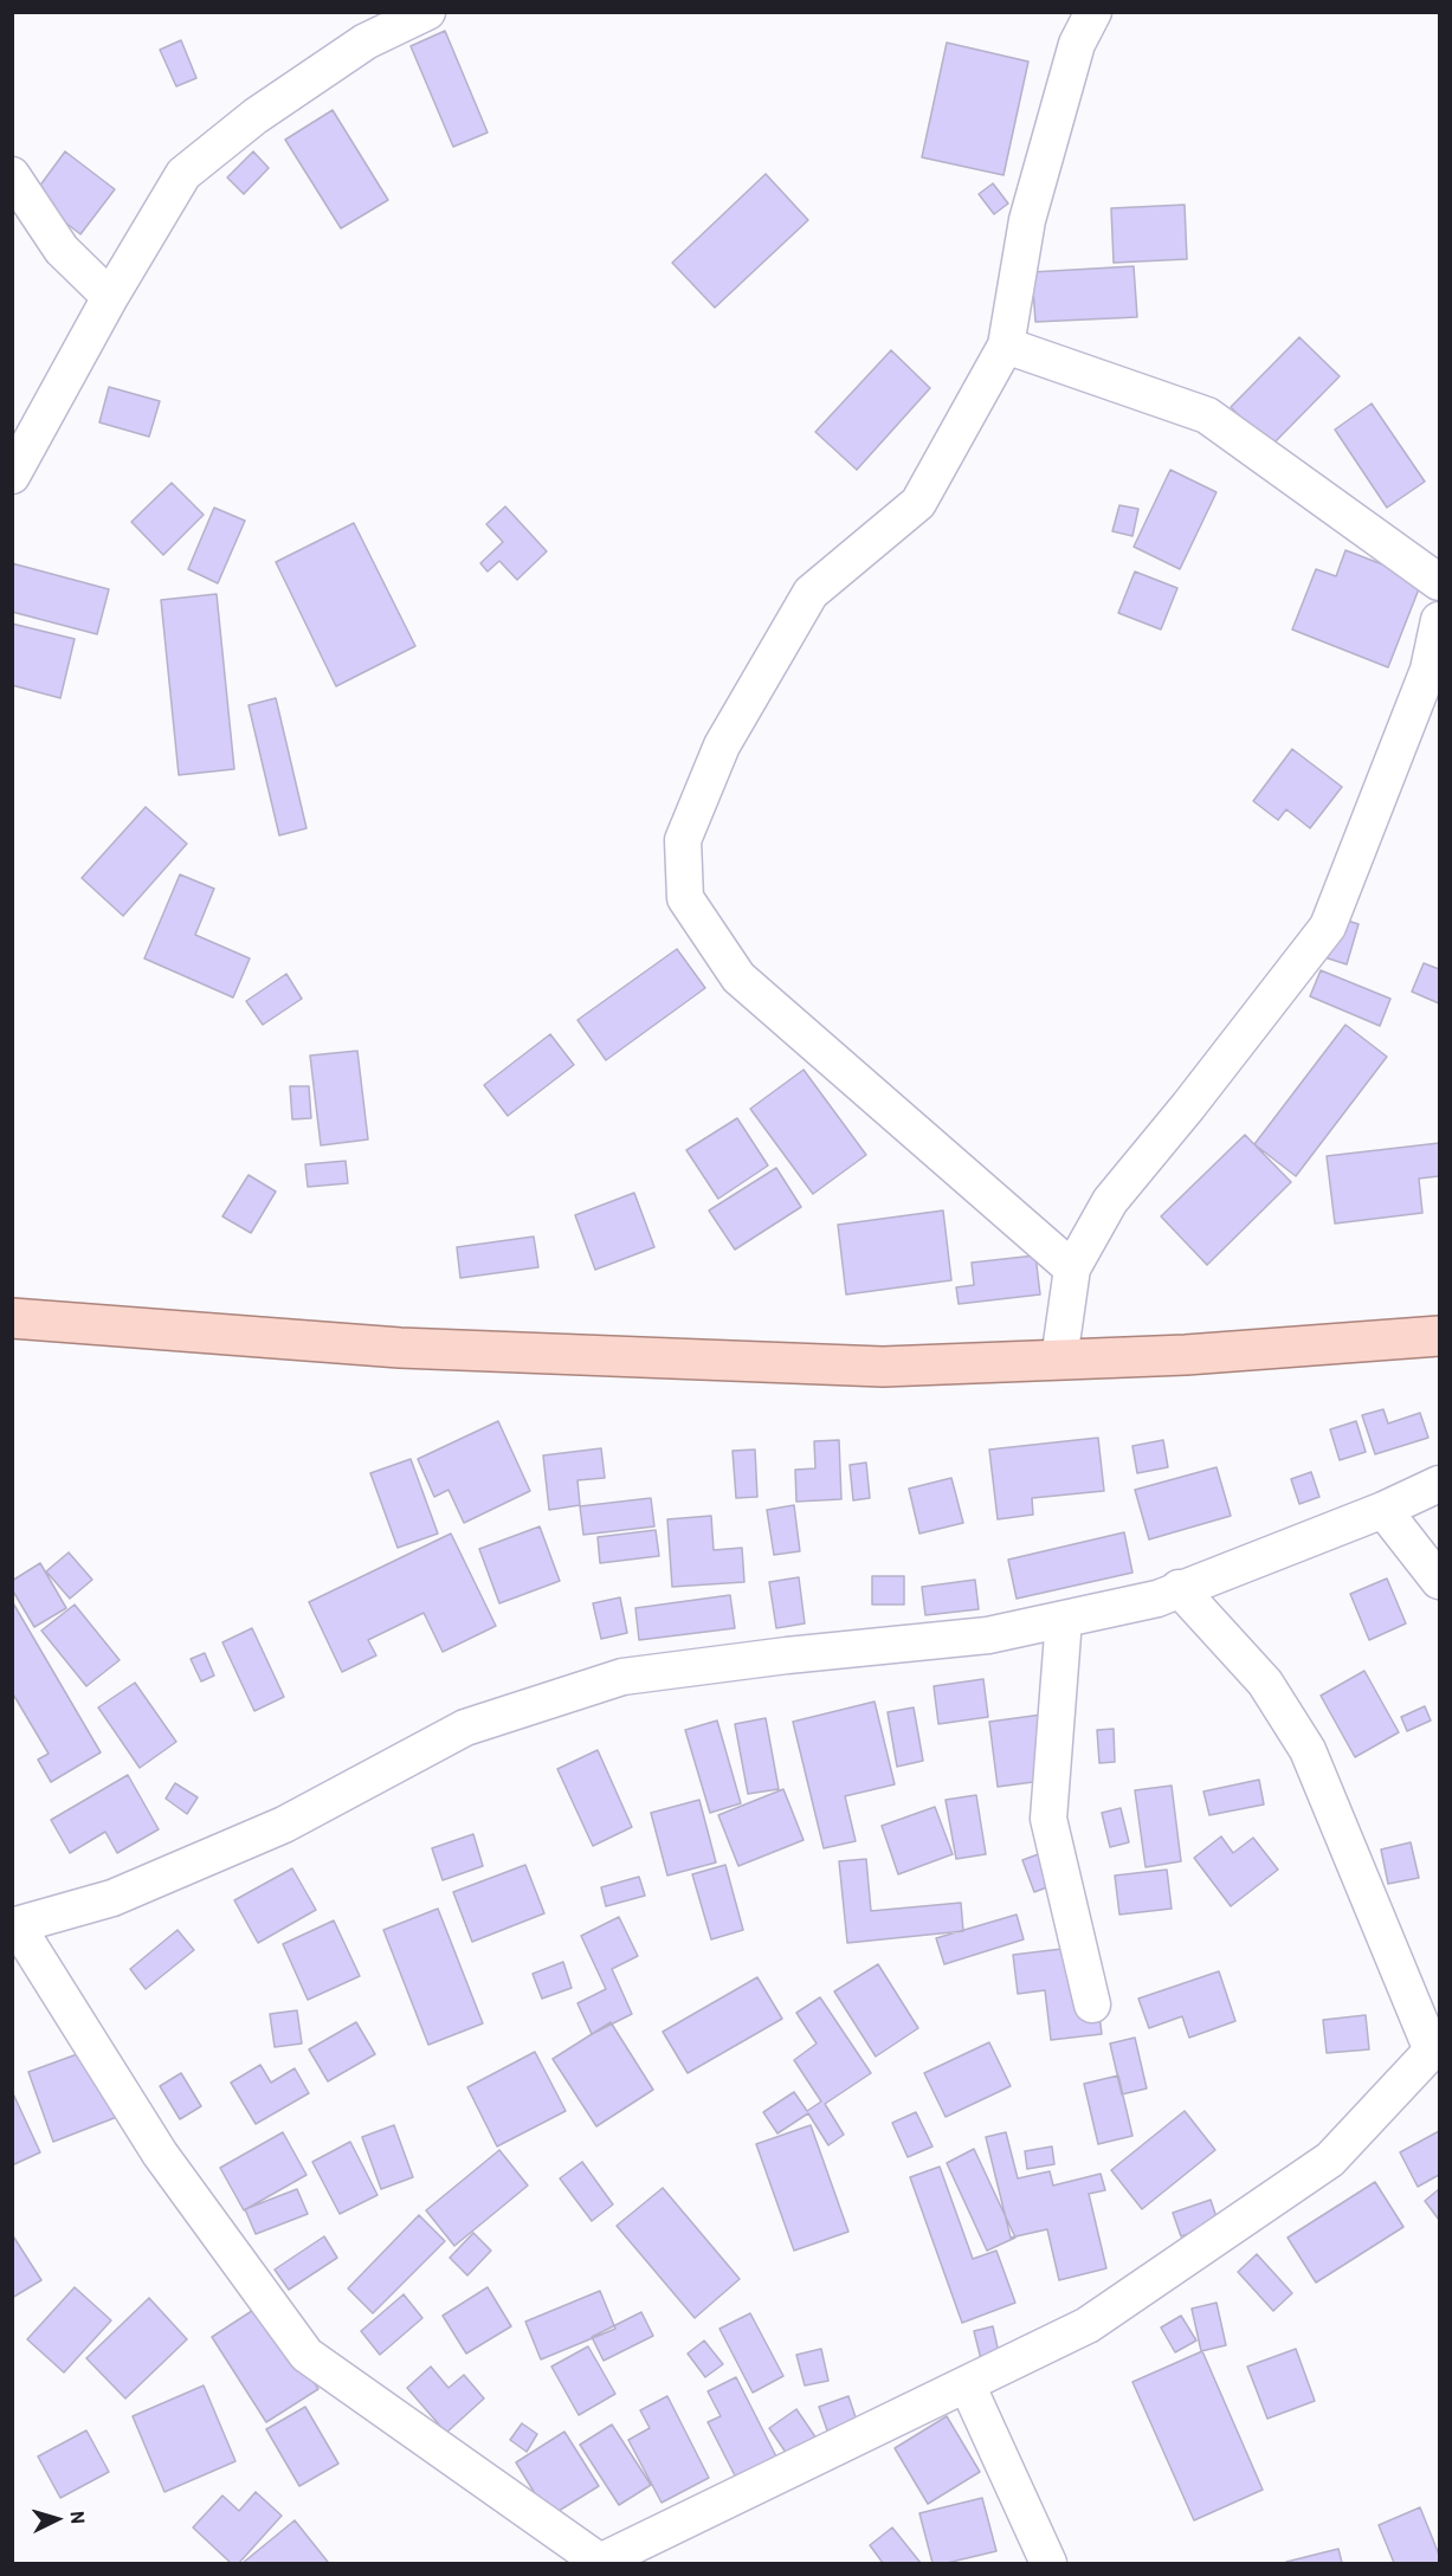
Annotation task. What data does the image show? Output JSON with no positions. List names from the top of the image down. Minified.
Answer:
{"north":"right"}
